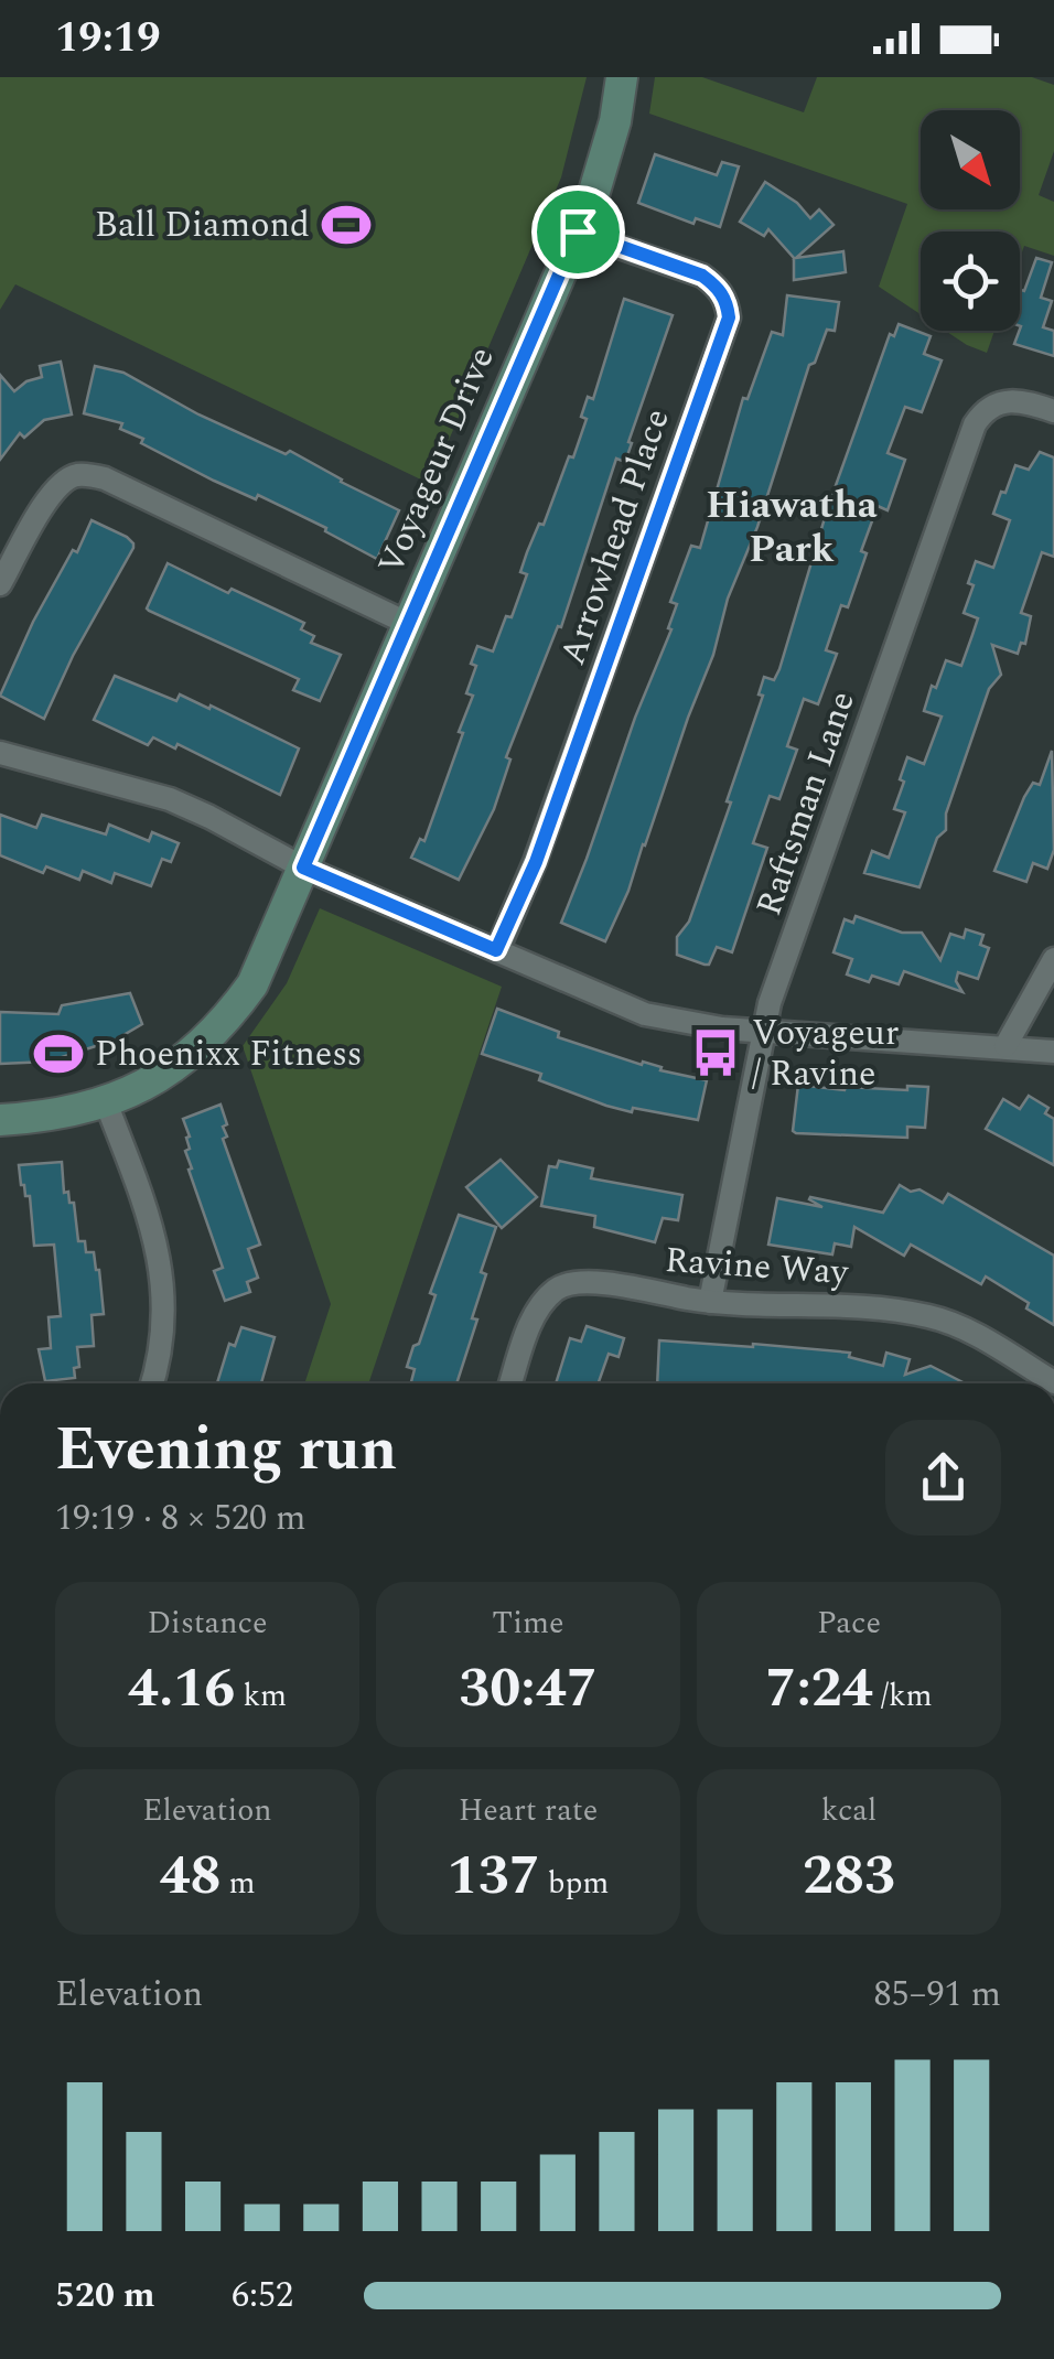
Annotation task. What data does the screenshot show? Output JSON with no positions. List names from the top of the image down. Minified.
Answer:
{"streets":{"street":["Voyageur Drive","Arrowhead Place","Raftsman Lane","Ravine Way"]},"crossings":[["Voyageur Drive","Arrowhead Place"],["Raftsman Lane","Ravine Way"]],"districts":["Hiawatha Park"],"places":{"sports":["Ball Diamond","Phoenixx Fitness"],"bus stop":["Voyageur / Ravine"]},"north":"bottom right","page":{"status":"19:19","heading":["Evening run","19:19 · 8 × 520 m"],"stats":[["Distance","4.16 km"],["Time","30:47"],["Pace","7:24 /km"],["Elevation","48 m"],["Heart rate","137 bpm"],["kcal","283"]],"chart":["Elevation","85–91 m"],"list":[{"name":"520 m","note":"6:52"}]}}
